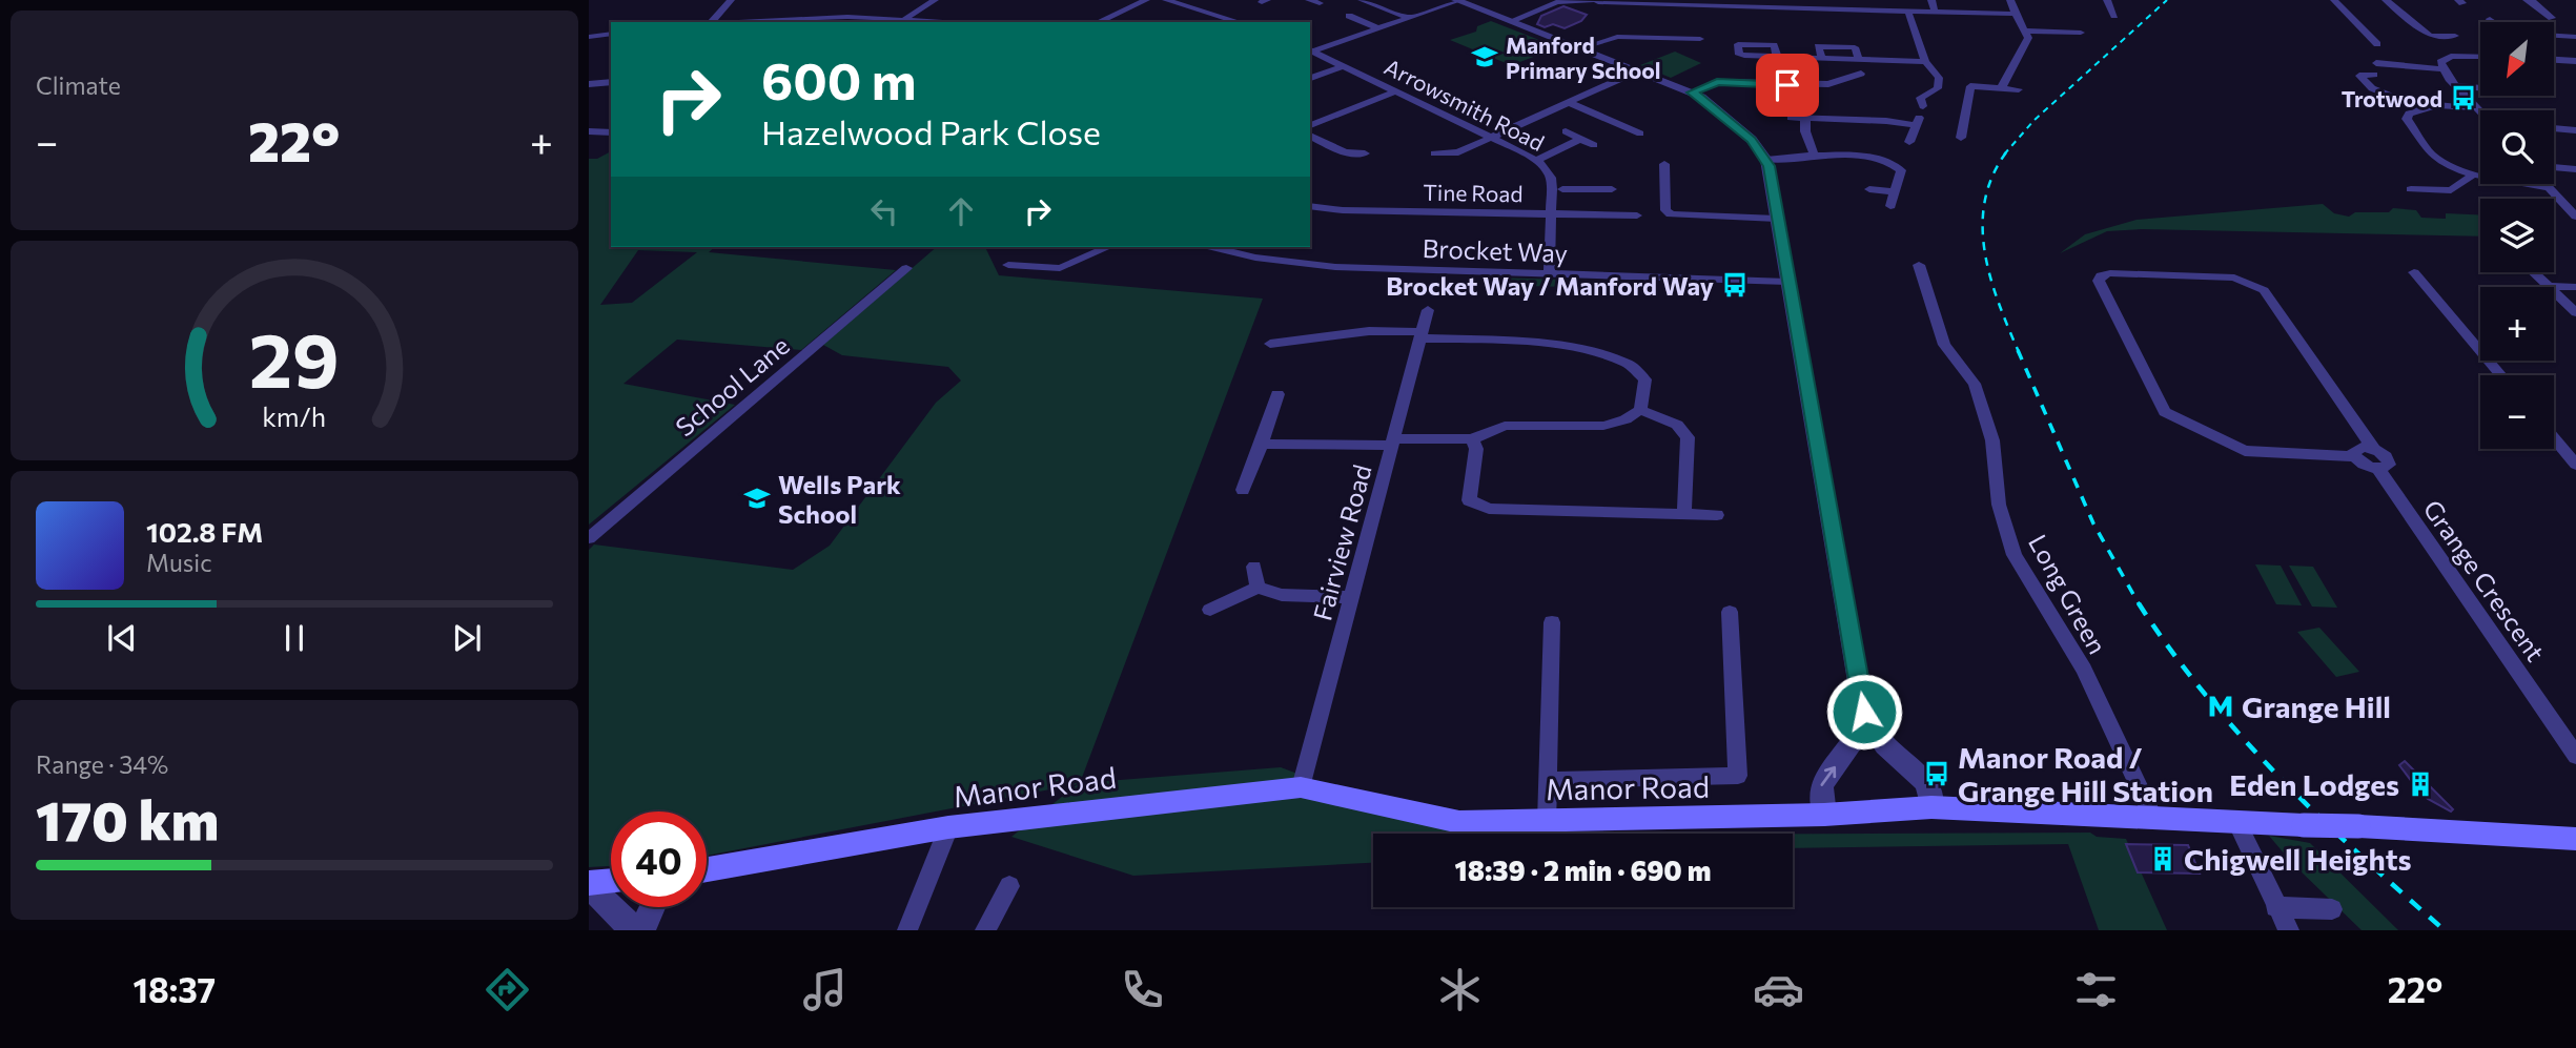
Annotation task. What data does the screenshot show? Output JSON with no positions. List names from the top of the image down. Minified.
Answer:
{"streets":{"main road":["Manor Road"],"street":["Arrowsmith Road","Tine Road","Brocket Way","School Lane","Fairview Road","Grange Crescent","Long Green"]},"crossings":[["Arrowsmith Road","Tine Road"],["Arrowsmith Road","Brocket Way"],["Fairview Road","Manor Road"],["Long Green","Manor Road"]],"places":{"school or university":["Manford Primary School","Wells Park School"],"bus stop":["Trotwood","Brocket Way / Manford Way","Manor Road / Grange Hill Station"],"metro station":["Grange Hill"],"building":["Eden Lodges","Chigwell Heights"]},"north":"bottom left","page":{"tile":["Climate",["Range · 34%","170 km"]],"map_buttons":["+","−"],"turn":["600 m","Hazelwood Park Close"],"heat":["−","22°","+"],"song":["102.8 FM","Music"],"limit":"40","trip":"18:39 · 2 min · 690 m","tabs":["18:37","22°"],"gauge":["29","km/h"]}}
